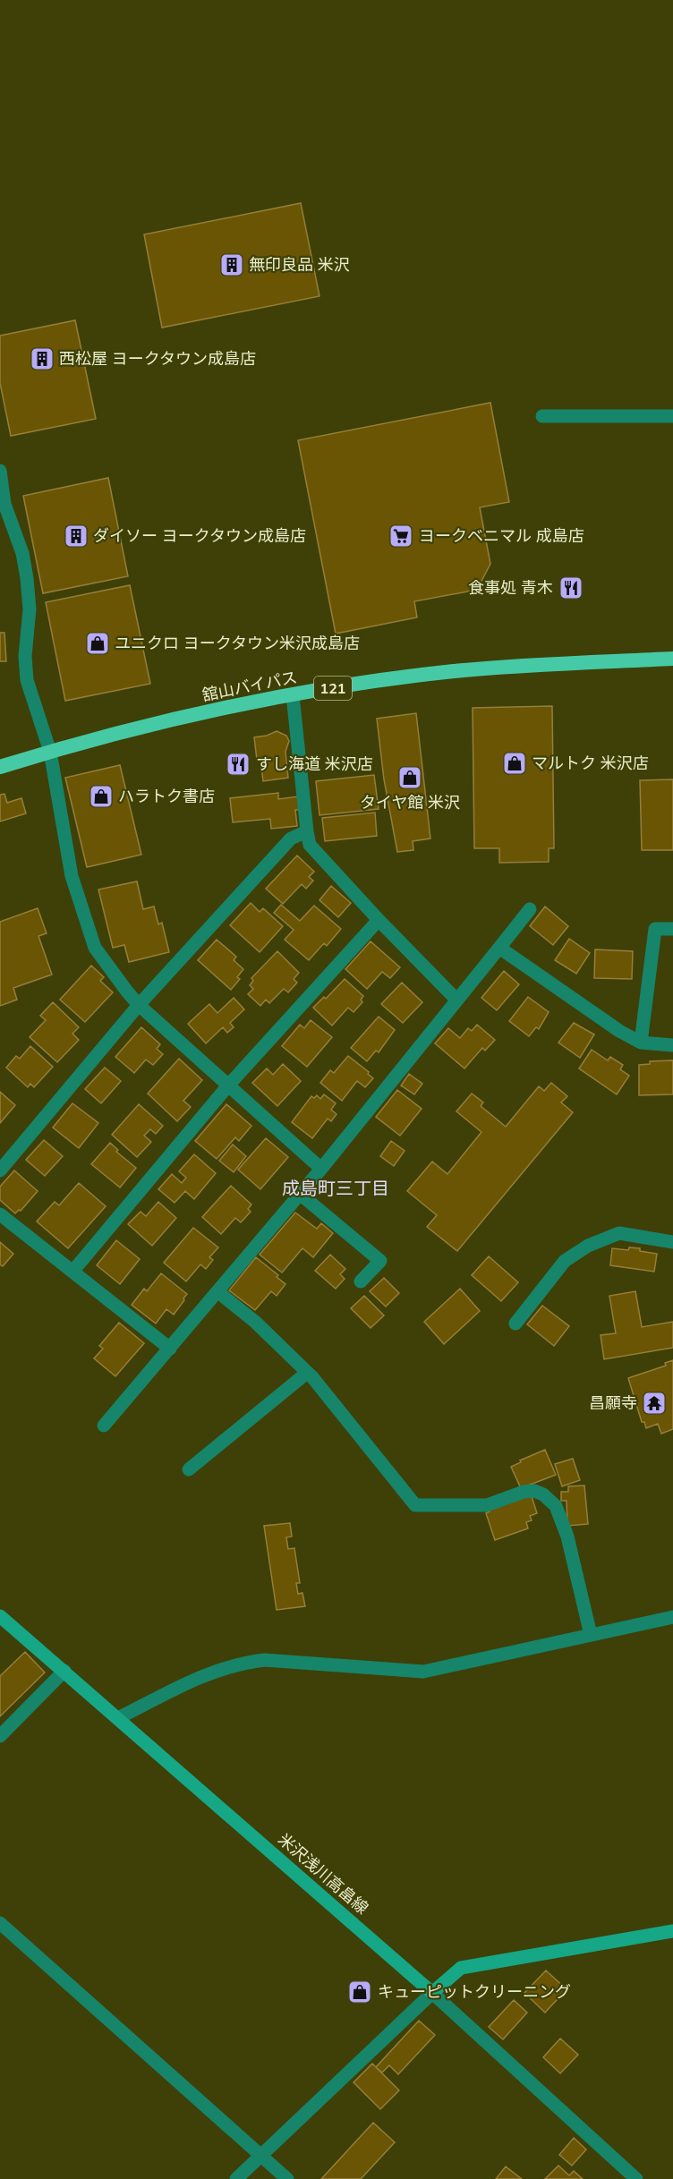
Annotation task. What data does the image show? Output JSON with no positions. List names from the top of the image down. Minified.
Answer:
{"streets":{"highway":["舘山バイパス","121"],"main road":["米沢浅川高畠線"]},"districts":["成島町三丁目"],"places":{"building":["無印良品 米沢","西松屋 ヨークタウン成島店","ダイソー ヨークタウン成島店"],"supermarket":["ヨークベニマル 成島店"],"restaurant":["食事処 青木","すし海道 米沢店"],"shop":["ユニクロ ヨークタウン米沢成島店","マルトク 米沢店","タイヤ館 米沢","ハラトク書店","キューピットクリーニング"],"temple":["昌願寺"]}}
